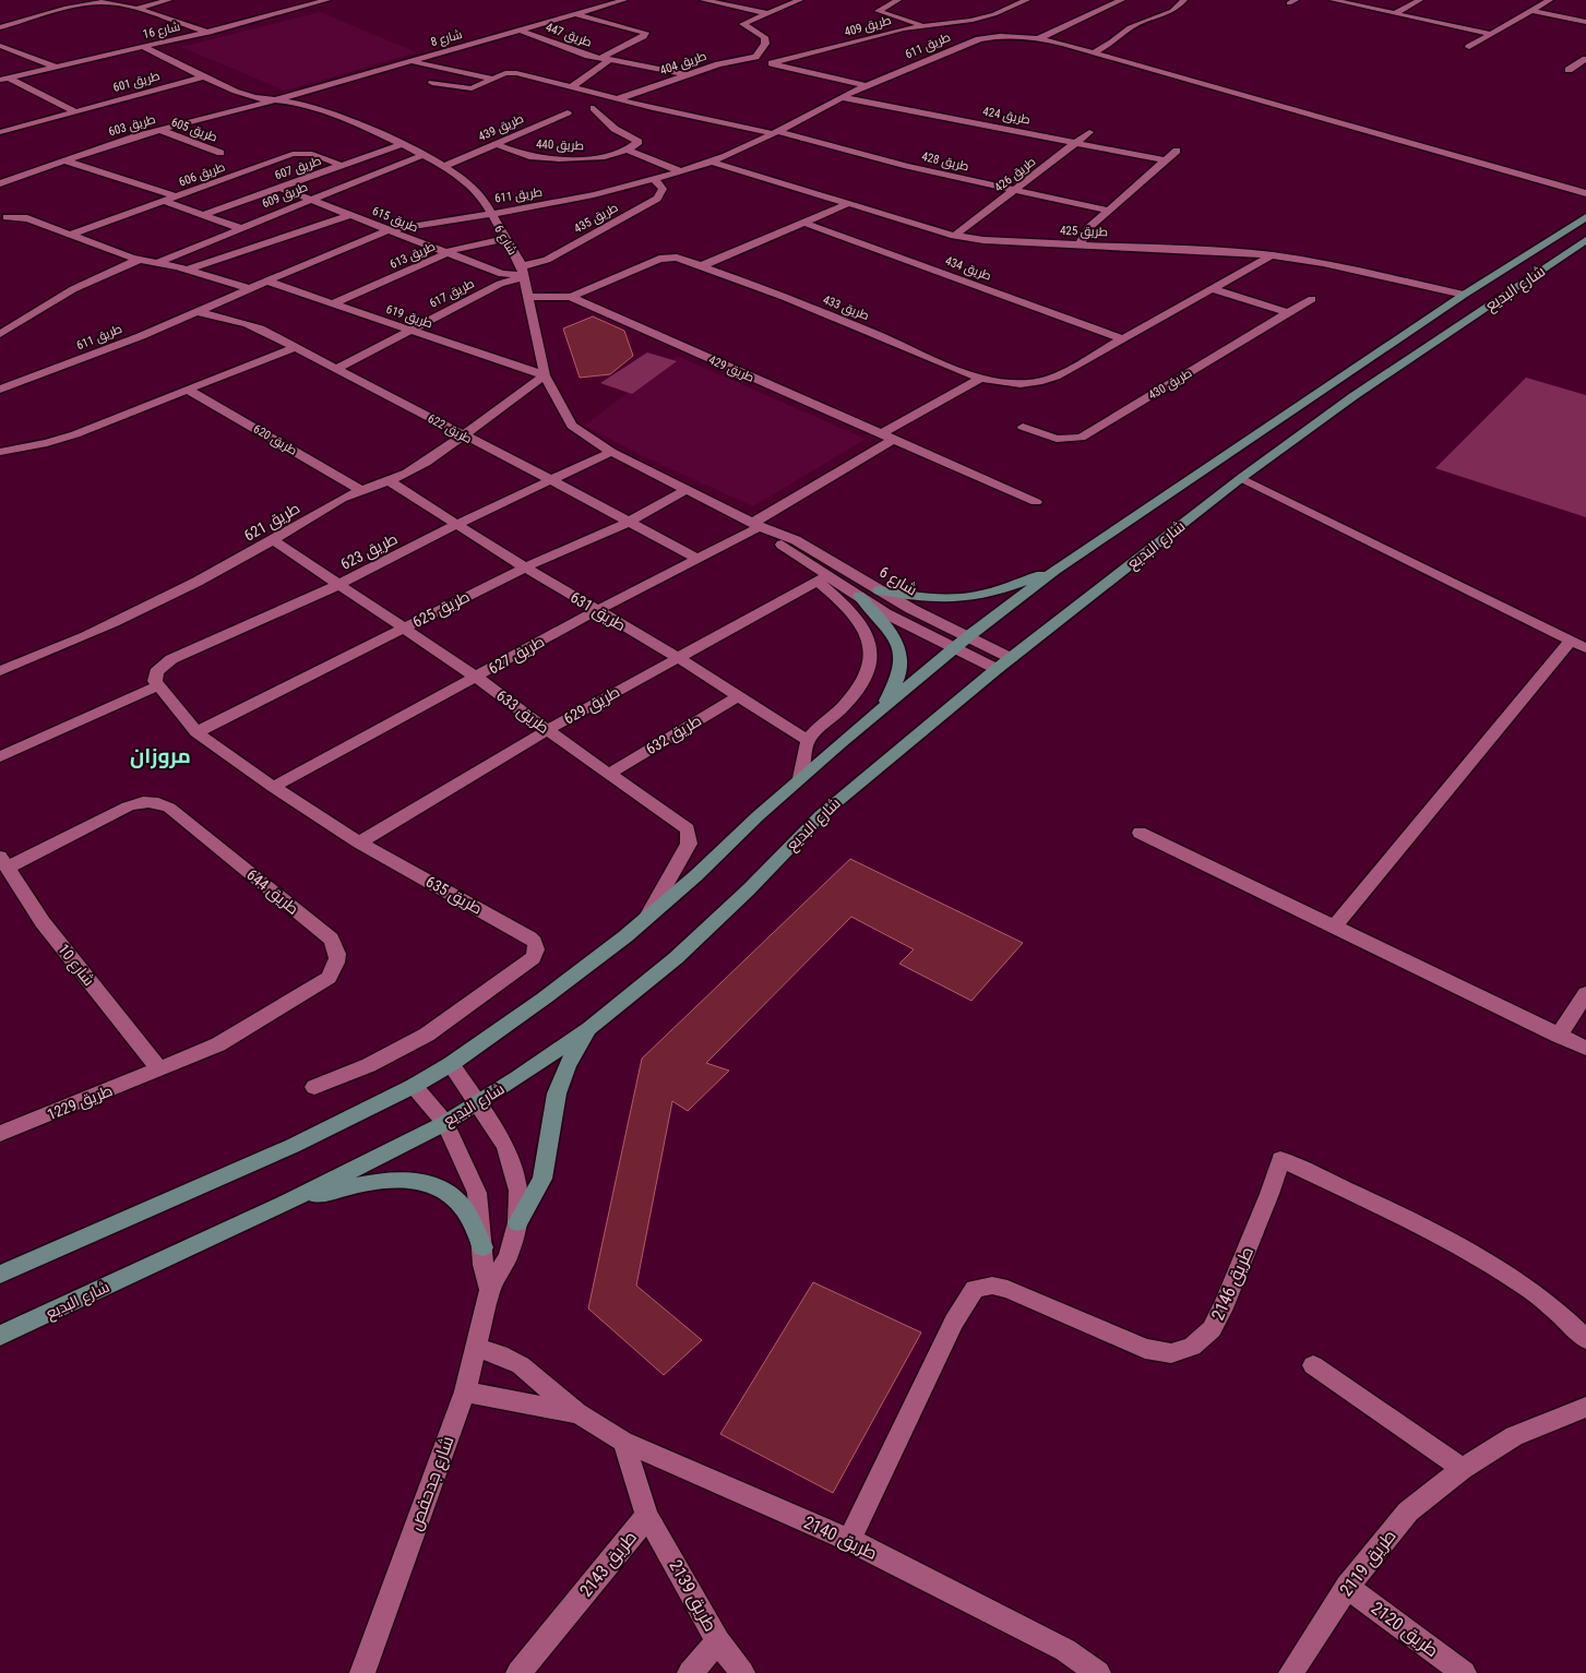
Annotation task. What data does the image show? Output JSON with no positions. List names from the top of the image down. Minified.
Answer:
{"streets":{"main road":["شارع البديع"],"street":["طريق 409","شارع 16","طريق 447","شارع 8","طريق 611","طريق 404","طريق 601","طريق 424","طريق 603","طريق 439","طريق 605","طريق 440","طريق 428","طريق 607","طريق 606","طريق 426","طريق 609","طريق 435","طريق 615","طريق 425","شارع 6","طريق 613","طريق 434","طريق 617","طريق 433","طريق 619","طريق 429","طريق 430","طريق 622","طريق 620","طريق 621","طريق 623","طريق 625","طريق 631","طريق 627","طريق 629","طريق 633","طريق 632","طريق 644","طريق 635","شارع 10","طريق 1229","طريق 2146","شارع جدحفص","طريق 2140","طريق 2119","طريق 2143","طريق 2139","طريق 2120"]},"crossings":[["شارع 16","شارع 6"],["طريق 447","شارع 8"],["طريق 447","طريق 404"],["طريق 447","طريق 428"],["شارع 8","طريق 603"],["شارع 8","شارع 6"],["طريق 611","طريق 424"],["طريق 611","طريق 428"],["طريق 611","طريق 435"],["طريق 611","طريق 615"],["طريق 611","طريق 425"],["طريق 611","شارع 6"],["طريق 611","طريق 619"],["طريق 611","طريق 622"],["طريق 404","طريق 440"],["طريق 404","طريق 428"],["طريق 601","شارع 6"],["طريق 424","طريق 426"],["طريق 603","طريق 605"],["طريق 603","شارع 6"],["طريق 439","طريق 440"],["طريق 439","شارع 6"],["طريق 428","طريق 426"],["طريق 607","طريق 606"],["طريق 607","طريق 615"],["طريق 607","شارع 6"],["طريق 426","طريق 425"],["طريق 609","طريق 615"],["طريق 609","شارع 6"],["طريق 435","طريق 615"],["طريق 435","شارع 6"],["طريق 435","طريق 617"],["طريق 615","شارع 6"],["طريق 615","طريق 613"],["طريق 615","طريق 617"],["طريق 425","شارع البديع"],["شارع 6","طريق 613"],["شارع 6","شارع البديع"],["شارع 6","طريق 617"],["شارع 6","طريق 619"],["شارع 6","طريق 429"],["شارع 6","طريق 621"],["شارع 6","طريق 623"],["شارع 6","طريق 625"],["شارع 6","طريق 627"],["شارع 6","طريق 629"],["طريق 613","طريق 619"],["شارع البديع","طريق 633"],["شارع البديع","شارع جدحفص"],["طريق 617","طريق 619"],["طريق 617","طريق 622"],["طريق 433","طريق 429"],["طريق 619","طريق 621"],["طريق 429","طريق 627"],["طريق 622","طريق 621"],["طريق 622","طريق 623"],["طريق 622","طريق 625"],["طريق 622","طريق 627"],["طريق 620","طريق 621"],["طريق 621","طريق 631"],["طريق 621","طريق 633"],["طريق 623","طريق 631"],["طريق 623","طريق 633"],["طريق 623","طريق 635"],["طريق 625","طريق 631"],["طريق 625","طريق 633"],["طريق 625","طريق 635"],["طريق 631","طريق 627"],["طريق 631","طريق 629"],["طريق 631","طريق 632"],["طريق 627","طريق 633"],["طريق 627","طريق 635"],["طريق 629","طريق 633"],["طريق 629","طريق 635"],["طريق 633","طريق 632"],["طريق 644","شارع 10"],["طريق 644","طريق 1229"],["شارع 10","طريق 1229"],["طريق 2146","طريق 2140"],["شارع جدحفص","طريق 2140"],["طريق 2119","طريق 2120"],["طريق 2143","طريق 2139"]],"districts":["مروزان"]}
